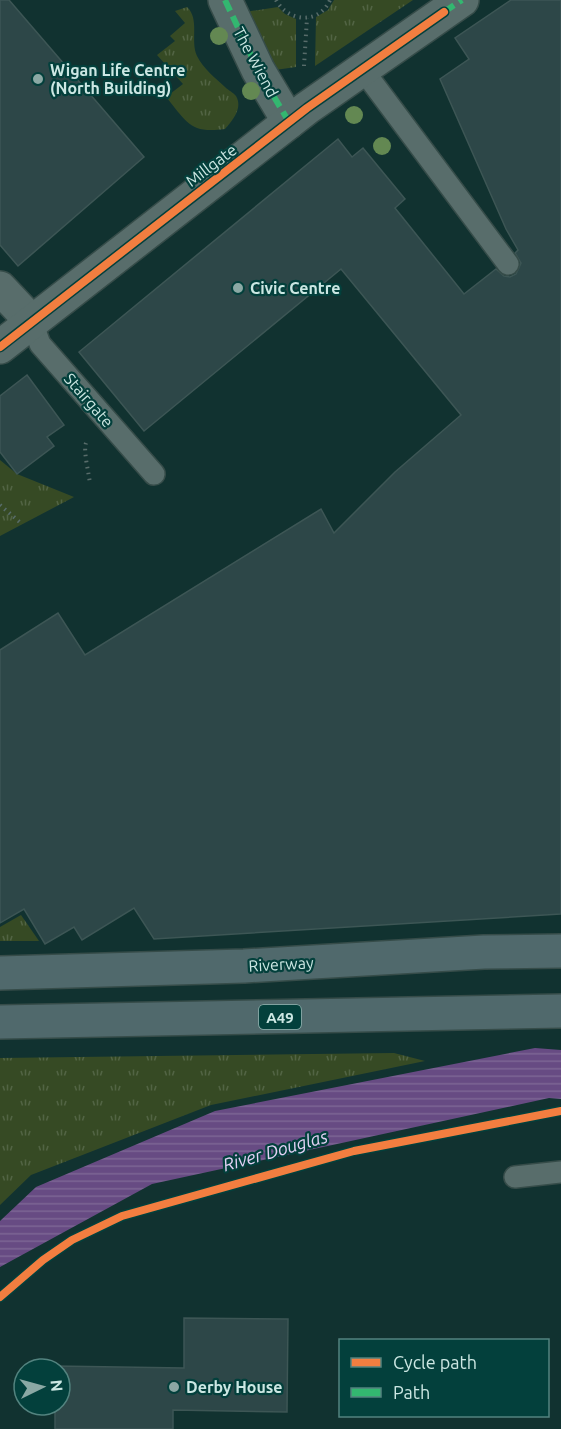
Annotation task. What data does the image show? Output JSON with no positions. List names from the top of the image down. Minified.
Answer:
{"streets":{"highway":["Riverway","A49"],"street":["The Wiend","Millgate"],"lane":["Stairgate"]},"crossings":[["The Wiend","Millgate"],["Millgate","Stairgate"]],"water":["River Douglas"],"places":["Wigan Life Centre (North Building)","Civic Centre","Derby House"],"legend":["Cycle path","Path"],"north":"right"}
